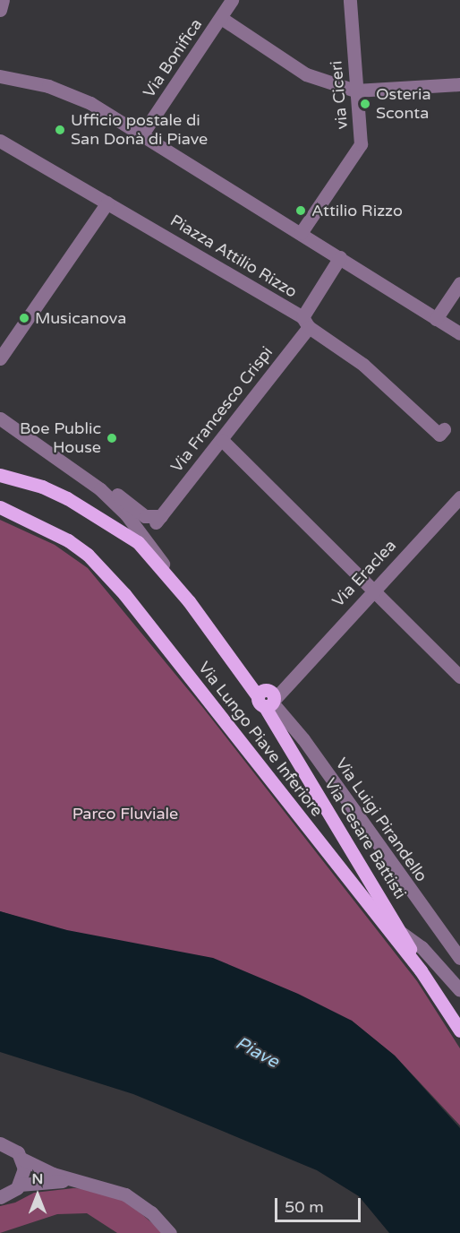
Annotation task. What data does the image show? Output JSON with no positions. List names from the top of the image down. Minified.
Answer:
{"streets":{"main road":["Via Lungo Piave Inferiore","Via Cesare Battisti"],"street":["Via Bonifica","via Ciceri","Piazza Attilio Rizzo","Via Francesco Crispi","Via Eraclea","Via Luigi Pirandello"]},"crossings":[["Piazza Attilio Rizzo","Via Francesco Crispi"],["Via Eraclea","Via Luigi Pirandello"],["Via Eraclea","Via Cesare Battisti"],["Via Lungo Piave Inferiore","Via Cesare Battisti"],["Via Luigi Pirandello","Via Cesare Battisti"]],"water":["Piave"],"parks":["Parco Fluviale"],"places":["Osteria Sconta","Ufficio postale di San Donà di Piave","Attilio Rizzo","Musicanova","Boe Public House"],"scale_bar":"50 m","north":"top"}
